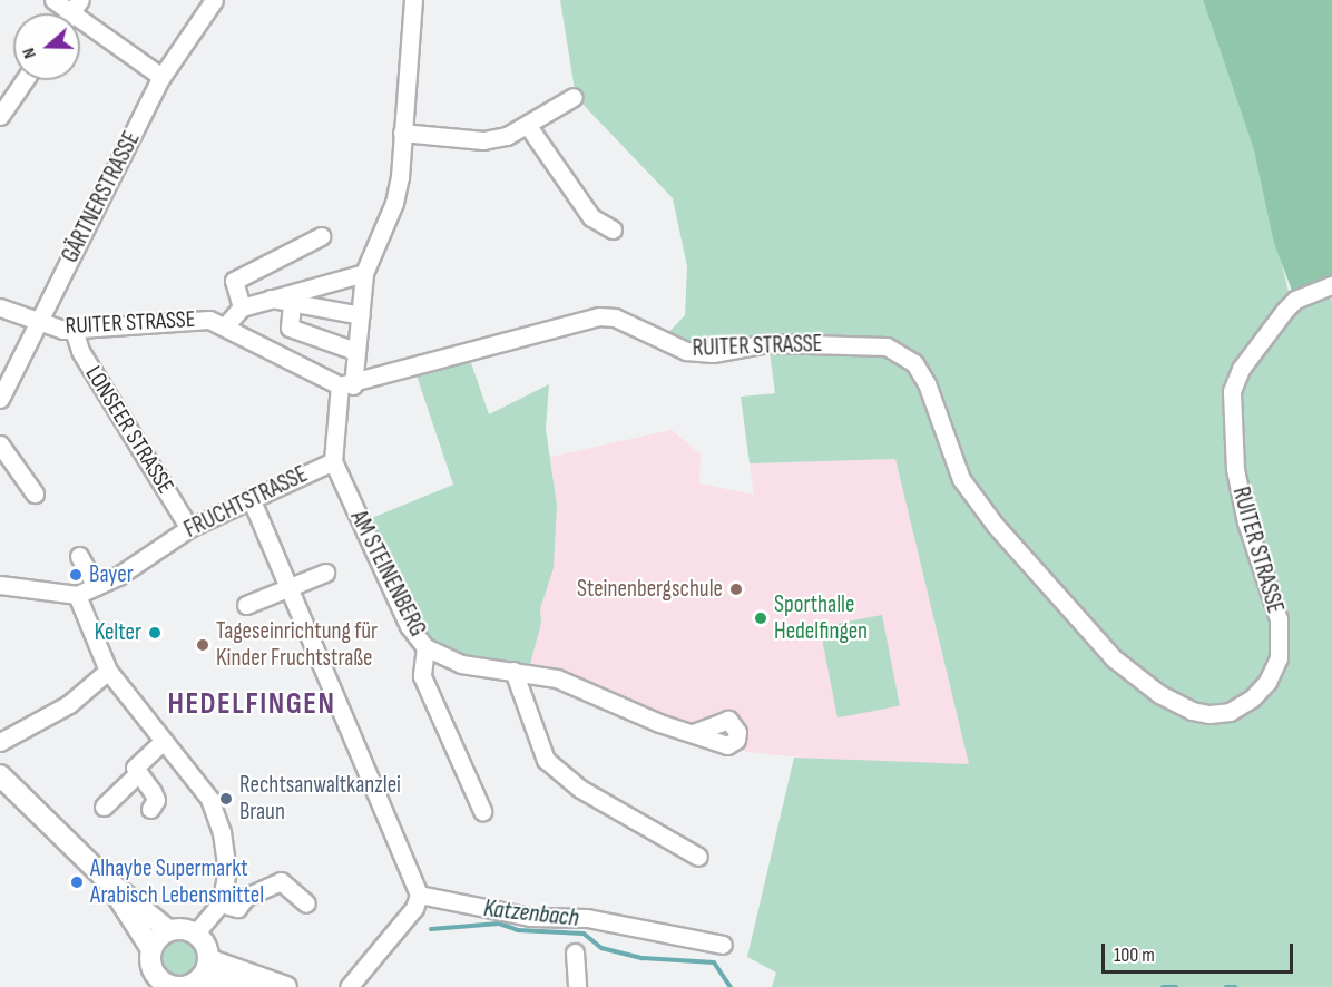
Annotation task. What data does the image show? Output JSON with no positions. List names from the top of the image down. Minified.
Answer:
{"streets":{"street":["GÄRTNERSTRASSE","RUITER STRASSE","LONSEER STRASSE","FRUCHTSTRASSE","AM STEINENBERG"]},"crossings":[["GÄRTNERSTRASSE","RUITER STRASSE"],["RUITER STRASSE","LONSEER STRASSE"],["RUITER STRASSE","FRUCHTSTRASSE"],["LONSEER STRASSE","FRUCHTSTRASSE"],["FRUCHTSTRASSE","AM STEINENBERG"]],"districts":["HEDELFINGEN"],"water":["Katzenbach"],"places":["Bayer","Steinenbergschule","Sporthalle Hedelfingen","Kelter","Tageseinrichtung für Kinder Fruchtstraße","Rechtsanwaltkanzlei Braun","Alhaybe Supermarkt Arabisch Lebensmittel"],"scale_bar":"100 m","north":"left"}
